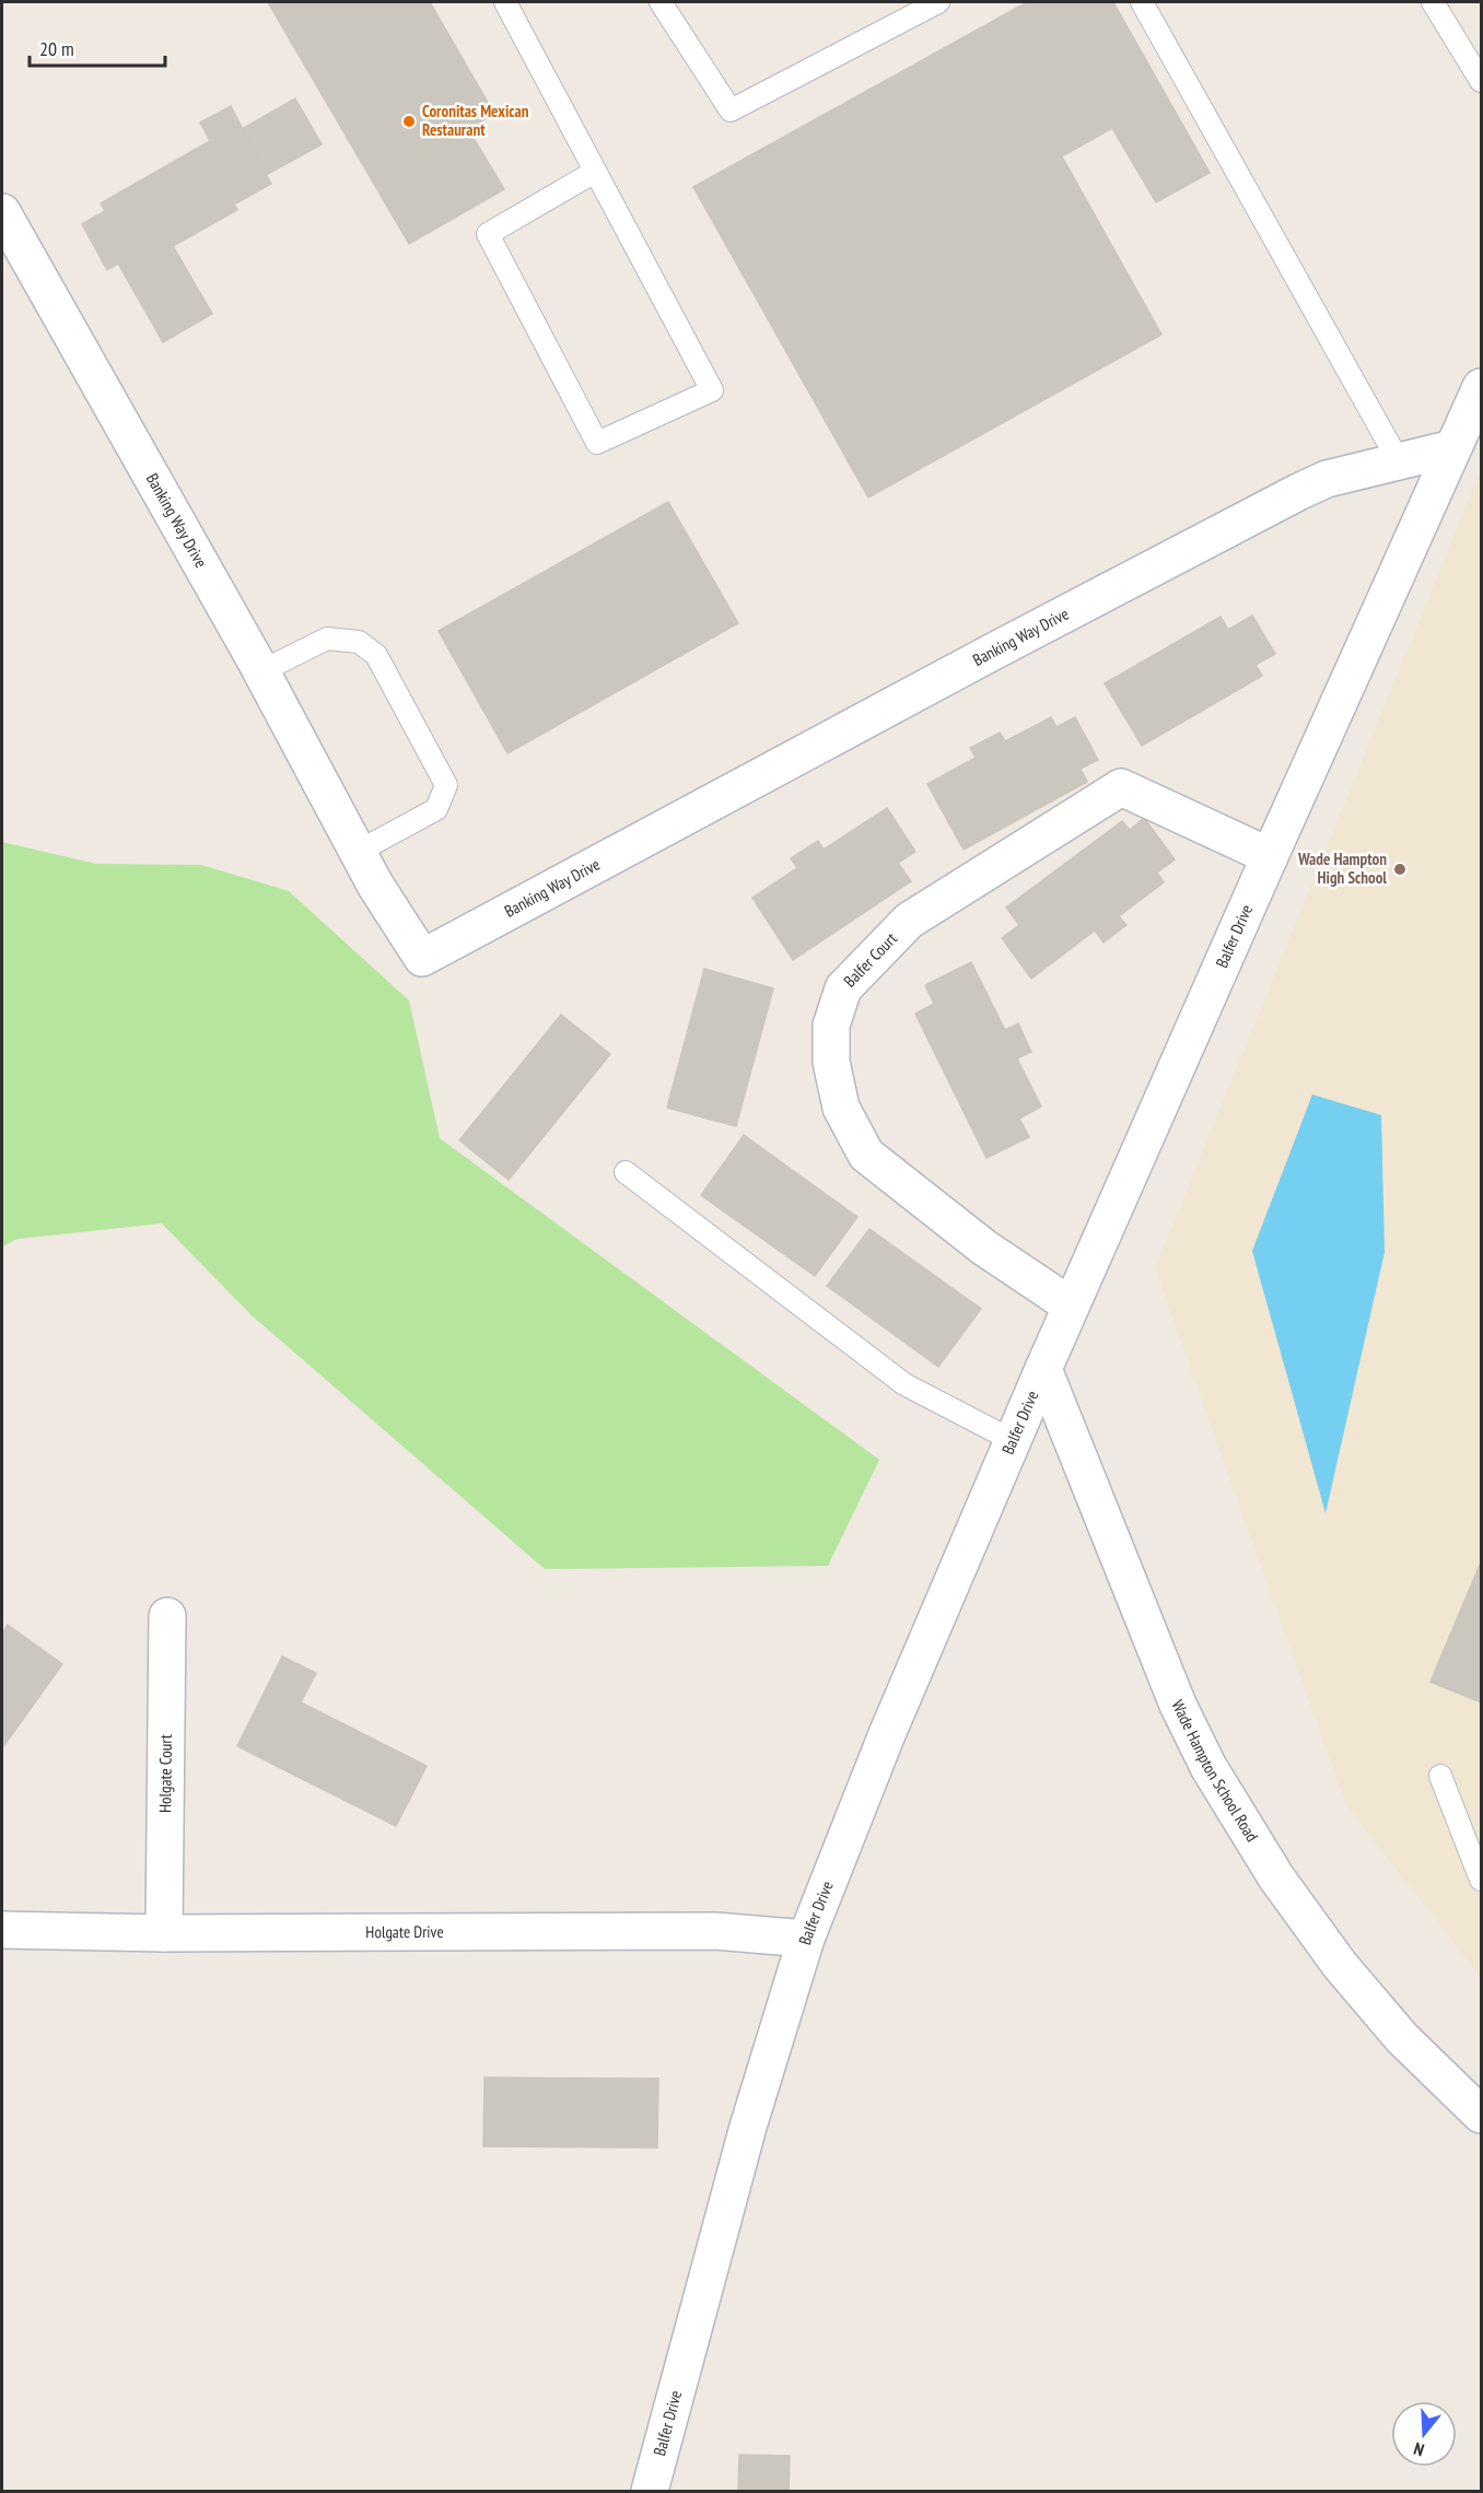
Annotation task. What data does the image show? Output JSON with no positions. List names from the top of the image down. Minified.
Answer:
{"streets":{"street":["Banking Way Drive","Balfer Drive","Balfer Court","Wade Hampton School Road","Holgate Court","Holgate Drive"]},"crossings":[["Banking Way Drive","Balfer Drive"],["Balfer Drive","Balfer Court"],["Balfer Drive","Wade Hampton School Road"],["Balfer Drive","Holgate Drive"],["Holgate Court","Holgate Drive"]],"places":["Coronitas Mexican Restaurant","Wade Hampton High School"],"scale_bar":"20 m","north":"bottom"}
